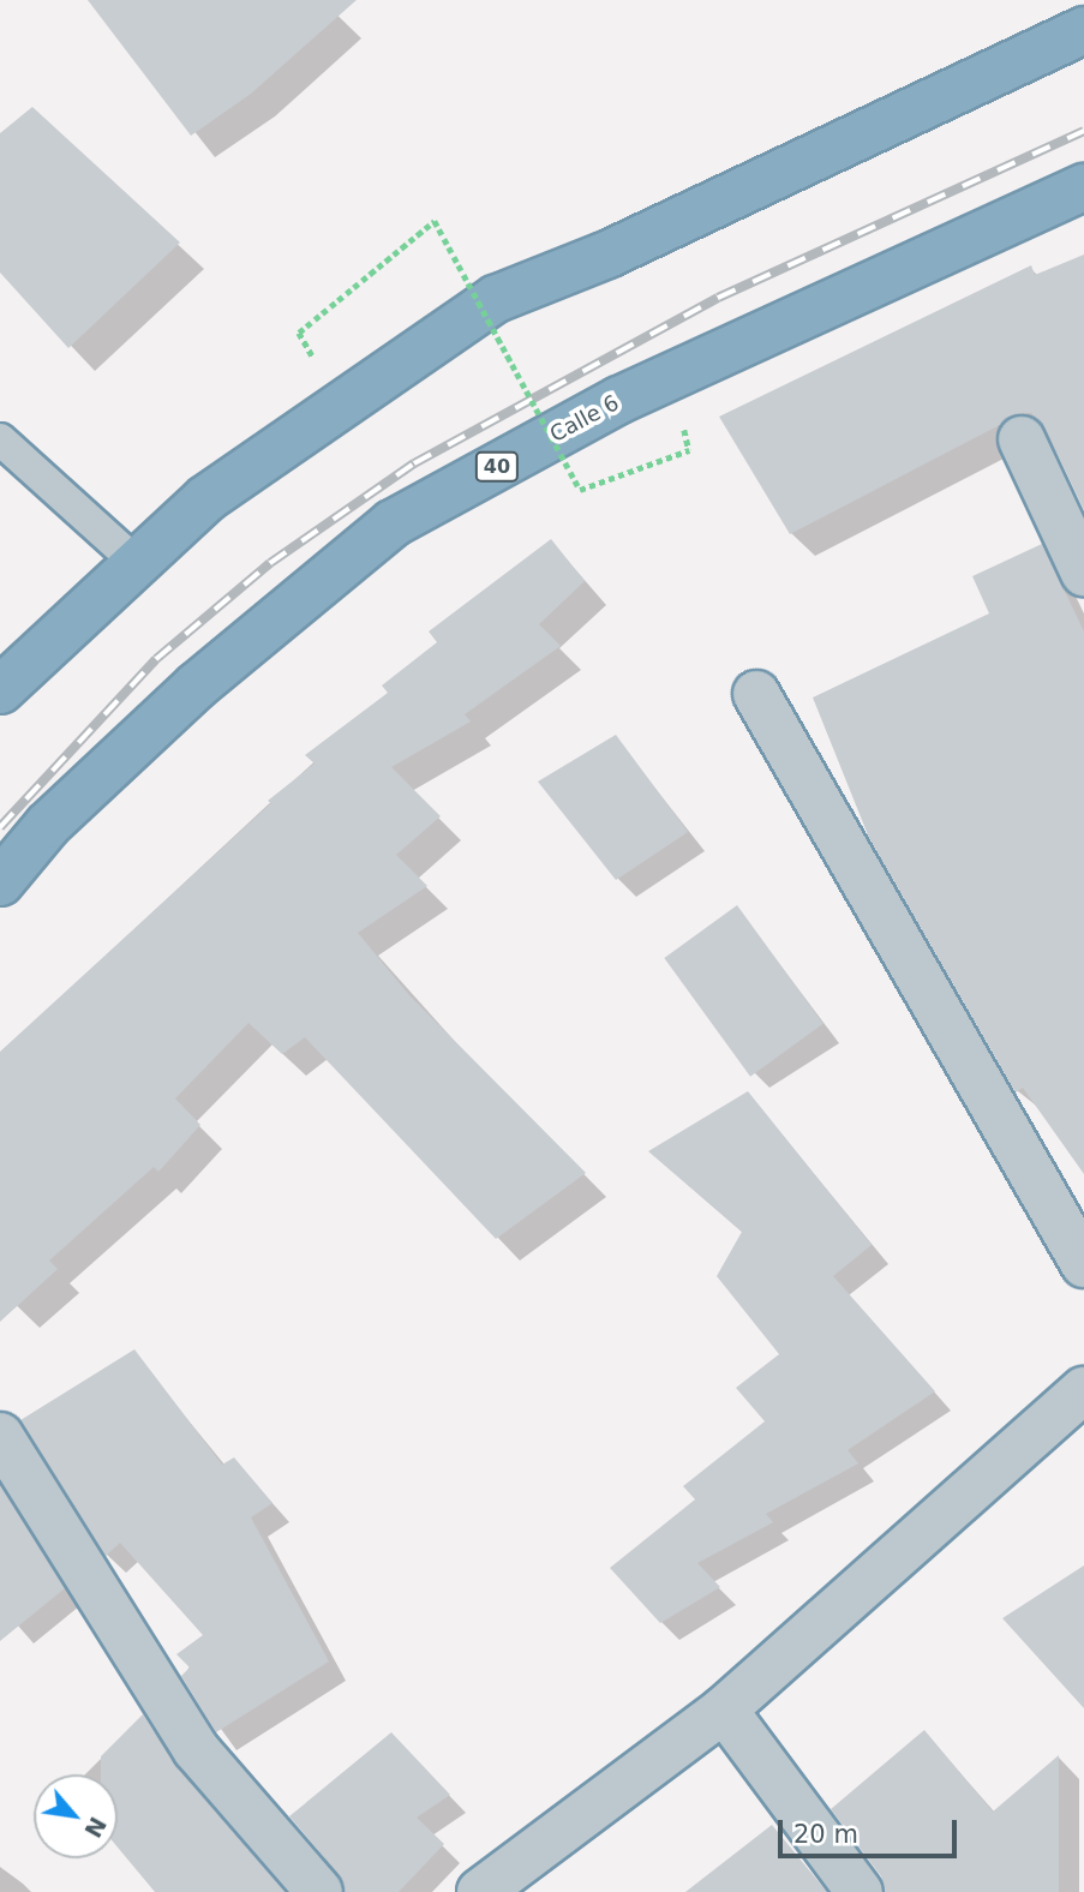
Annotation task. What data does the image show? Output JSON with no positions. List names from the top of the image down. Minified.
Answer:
{"streets":{"highway":["Calle 6","40"]},"scale_bar":"20 m","north":"bottom right"}
